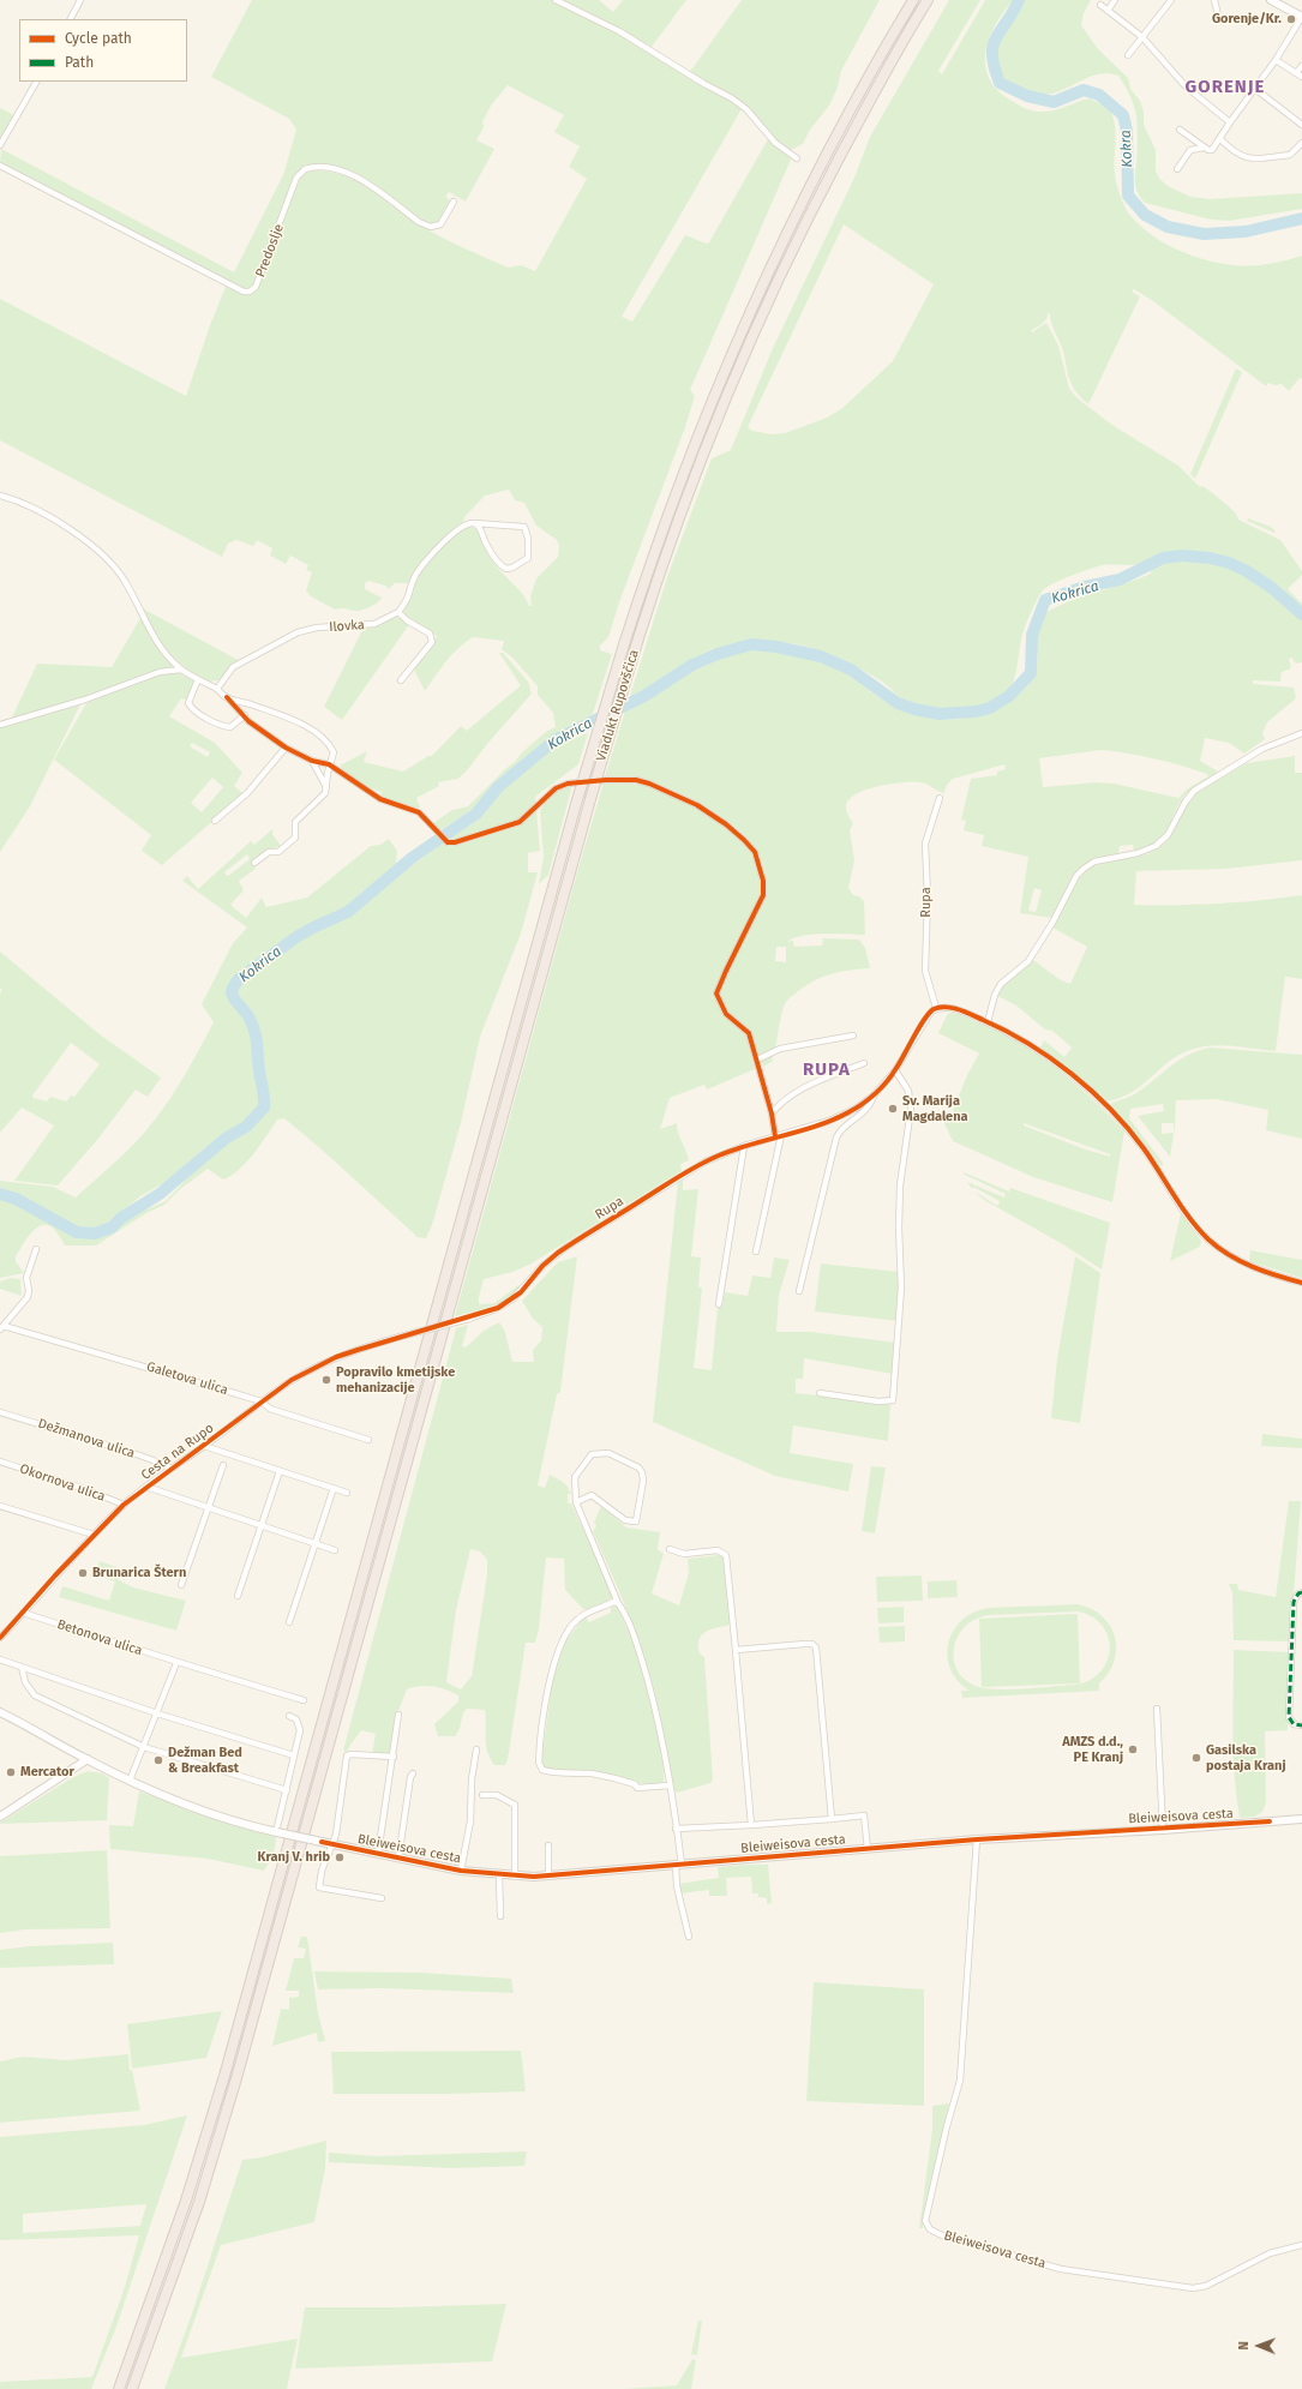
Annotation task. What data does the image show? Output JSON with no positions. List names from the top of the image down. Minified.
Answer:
{"streets":{"highway":["Viadukt Rupovščica"],"main road":["Bleiweisova cesta"],"street":["Predoslje","Ilovka","Rupa","Galetova ulica","Dežmanova ulica","Cesta na Rupo","Okornova ulica","Betonova ulica"]},"crossings":[["Rupa","Cesta na Rupo"],["Galetova ulica","Cesta na Rupo"],["Dežmanova ulica","Cesta na Rupo"],["Cesta na Rupo","Okornova ulica"],["Cesta na Rupo","Betonova ulica"]],"districts":["GORENJE","RUPA"],"water":["Kokra","Kokrica"],"places":["Gorenje/Kr.","Sv. Marija Magdalena","Popravilo kmetijske mehanizacije","Brunarica Štern","AMZS d.d., PE Kranj","Gasilska postaja Kranj","Dežman Bed & Breakfast","Mercator","Kranj V. hrib"],"legend":["Cycle path","Path"],"north":"left"}
